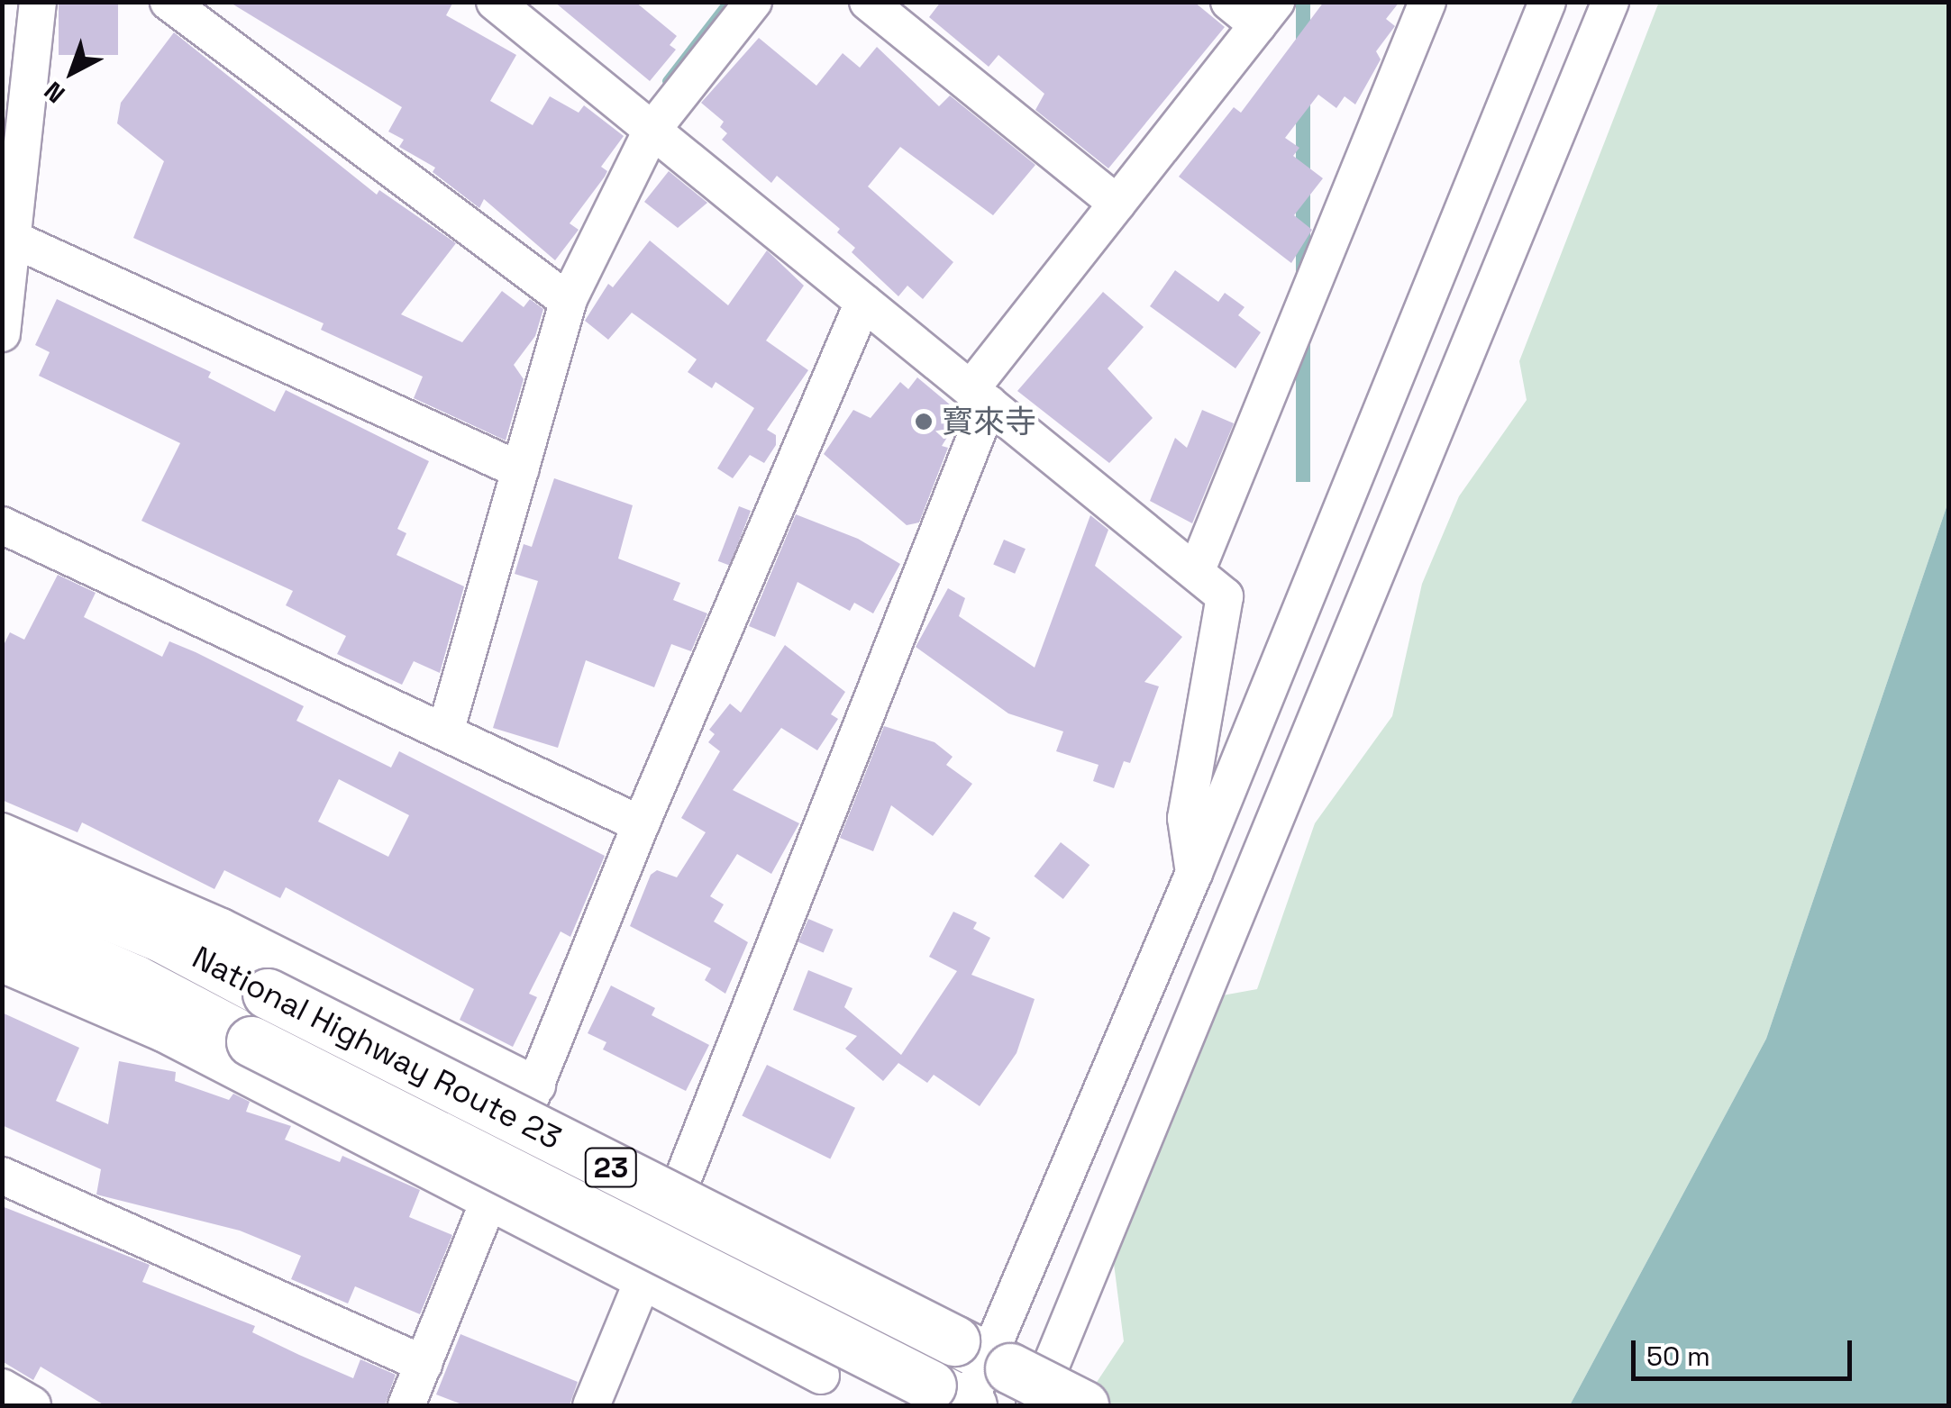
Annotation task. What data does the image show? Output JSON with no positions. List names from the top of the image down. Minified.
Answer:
{"streets":{"highway":["National Highway Route 23","23"]},"places":["寳來寺"],"scale_bar":"50 m","north":"bottom left"}
